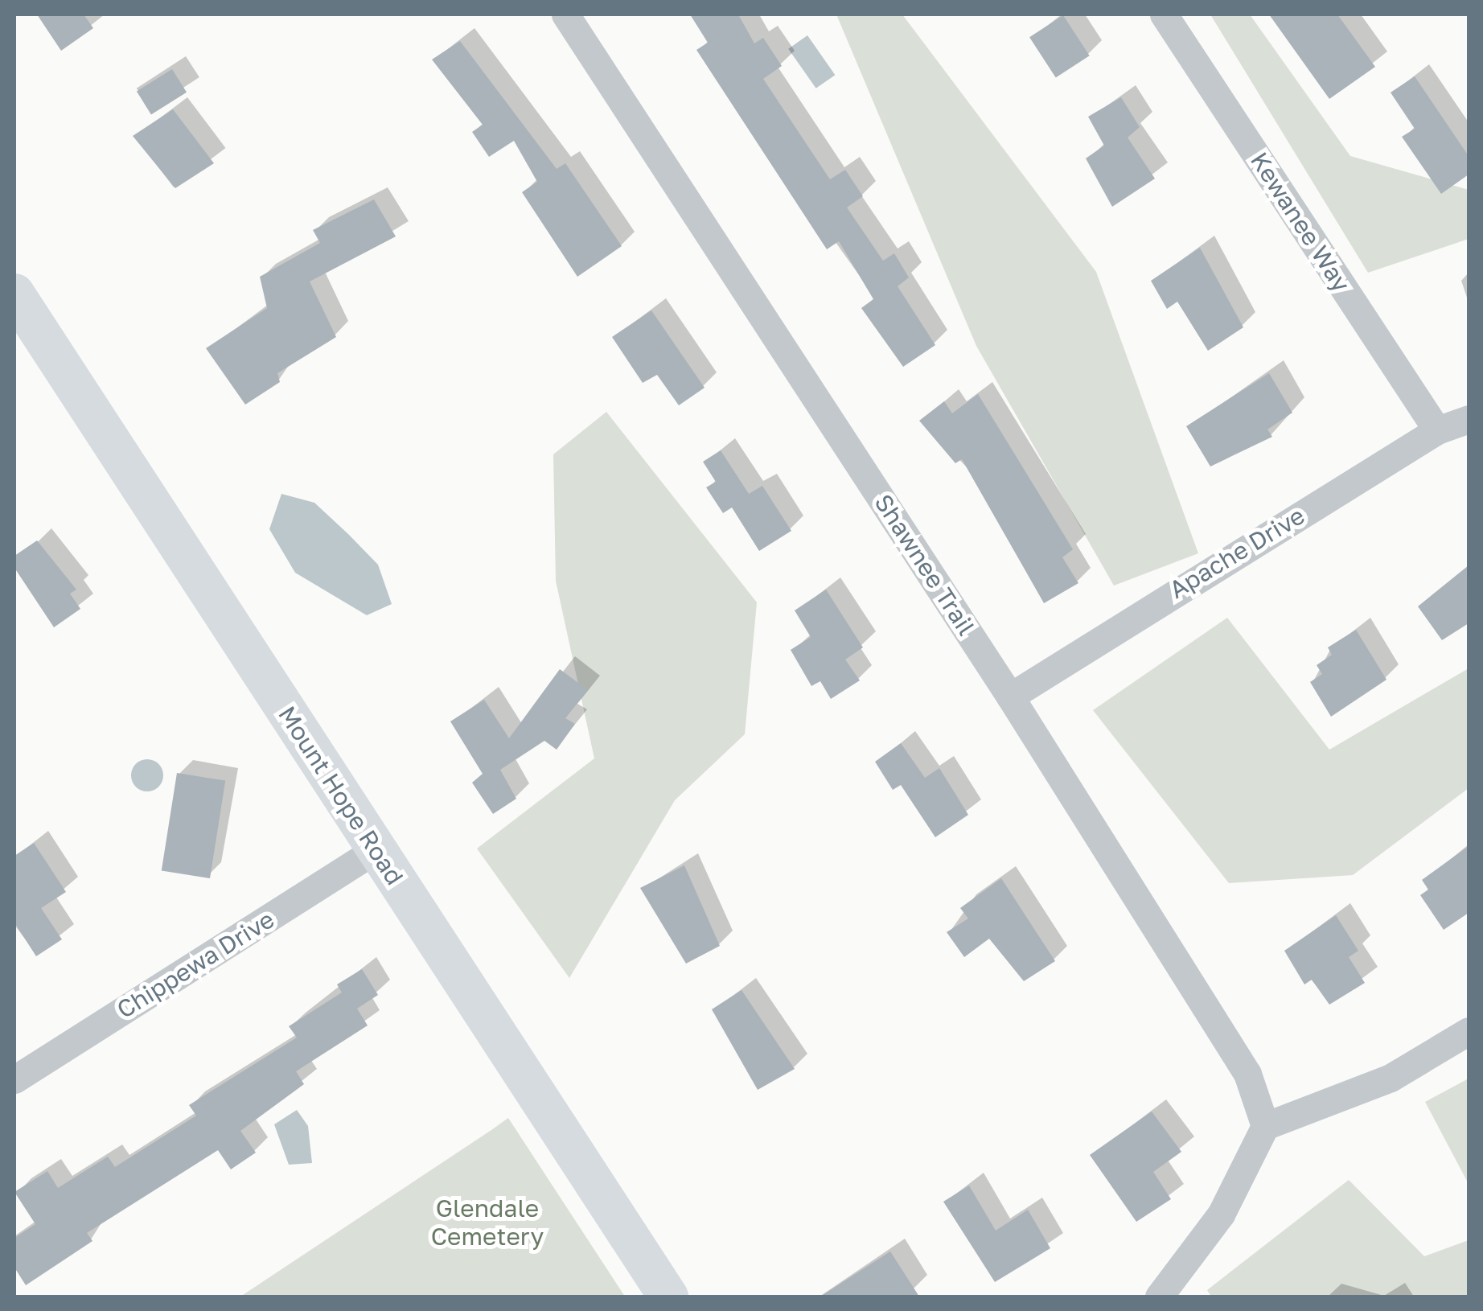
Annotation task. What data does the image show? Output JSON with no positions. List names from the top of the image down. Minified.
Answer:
{"streets":{"street":["Kewanee Way","Apache Drive","Shawnee Trail","Mount Hope Road","Chippewa Drive"]},"crossings":[["Kewanee Way","Apache Drive"],["Apache Drive","Shawnee Trail"],["Mount Hope Road","Chippewa Drive"]],"parks":["Glendale Cemetery"]}
